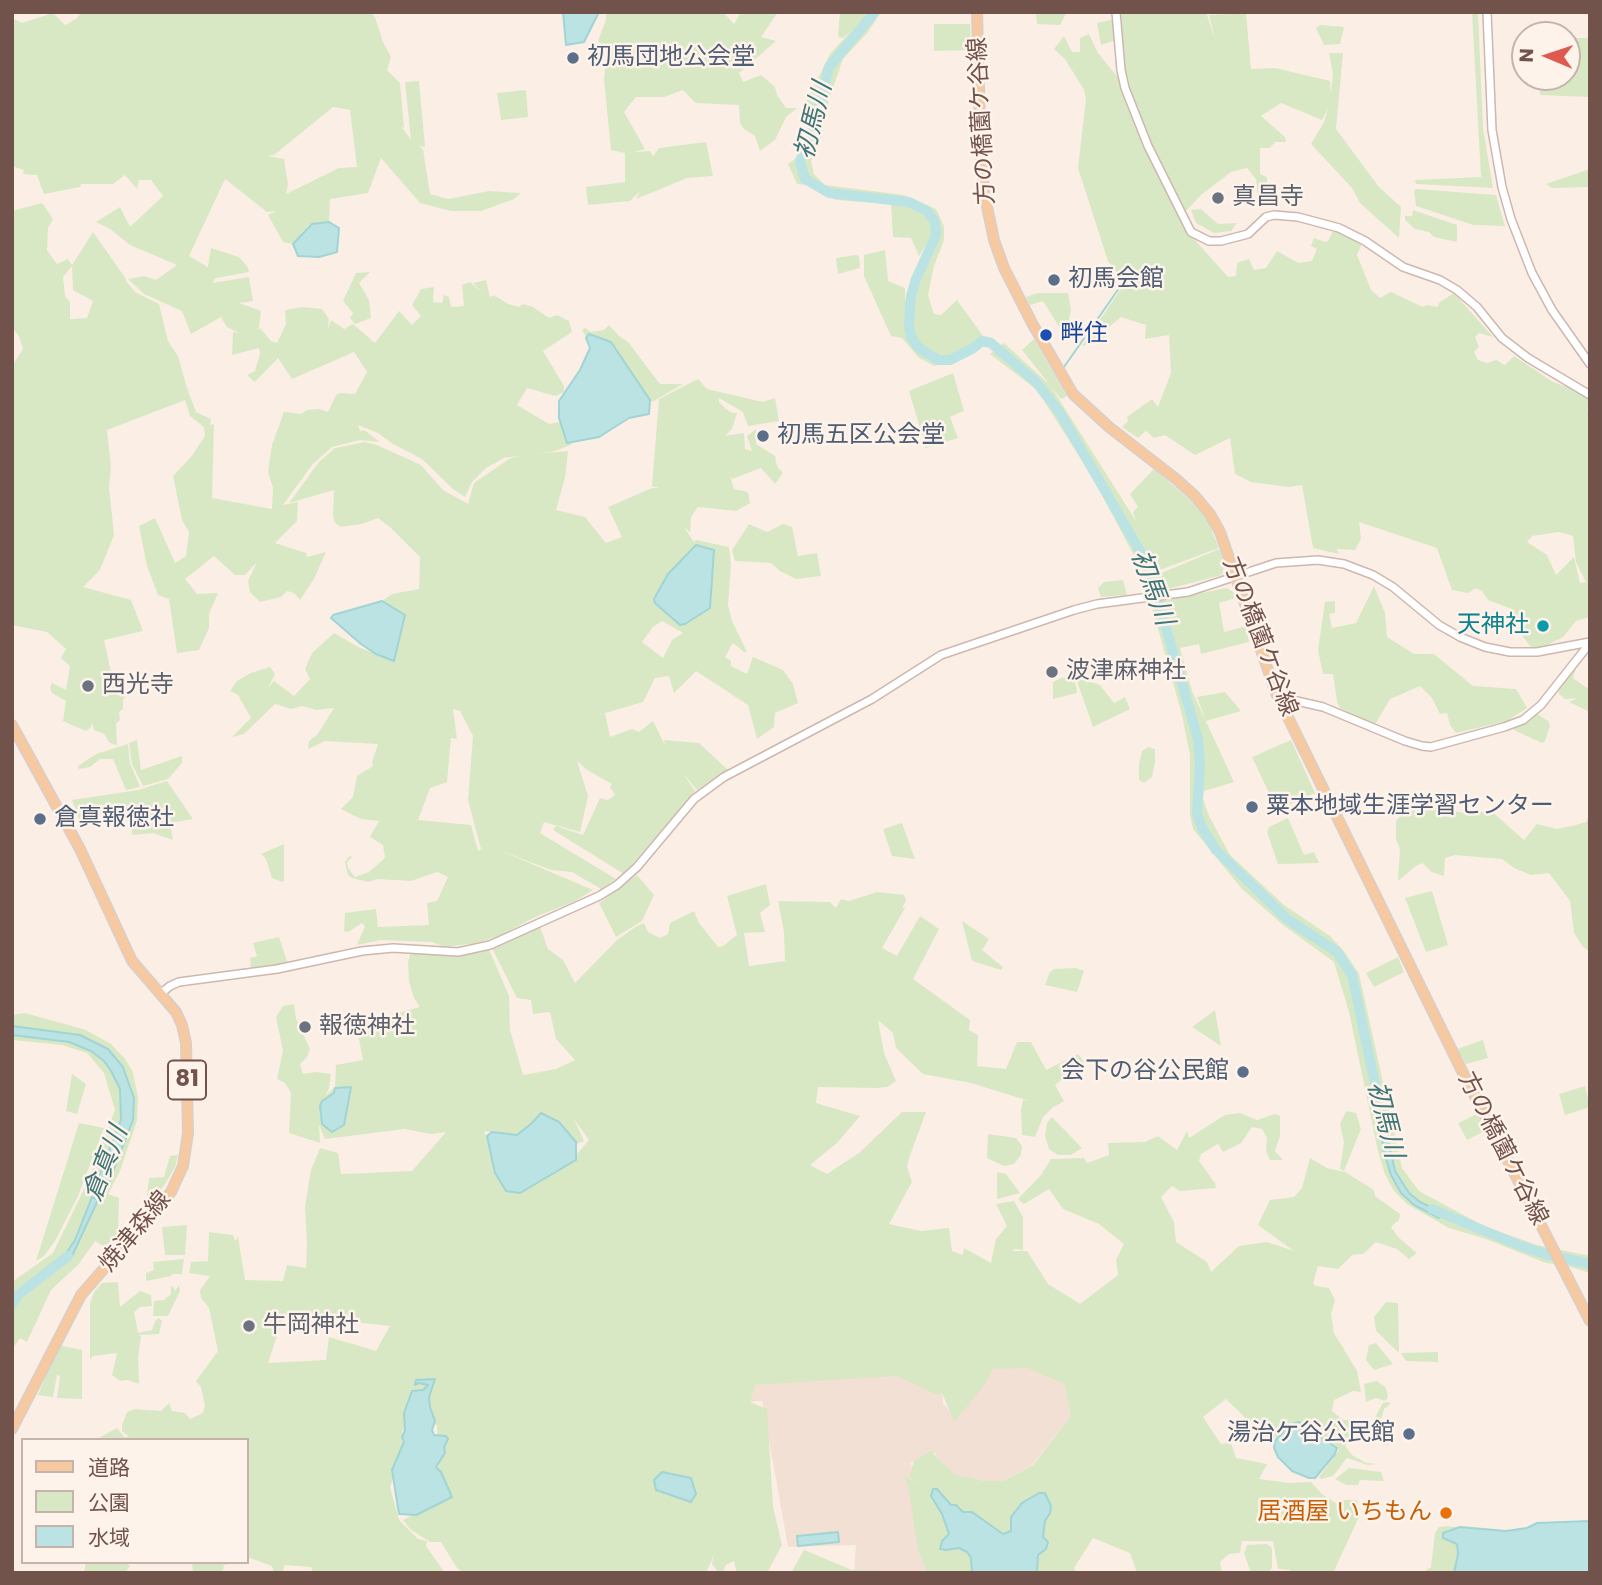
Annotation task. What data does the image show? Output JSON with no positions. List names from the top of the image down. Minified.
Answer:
{"streets":{"main road":["方の橋薗ケ谷線","81","焼津森線"]},"water":["初馬川","倉真川"],"places":["初馬団地公会堂","真昌寺","初馬会館","畔住","初馬五区公会堂","天神社","波津麻神社","西光寺","粟本地域生涯学習センター","倉真報徳社","報徳神社","会下の谷公民館","牛岡神社","湯治ケ谷公民館","居酒屋 いちもん"],"legend":["道路","公園","水域"],"north":"left"}
